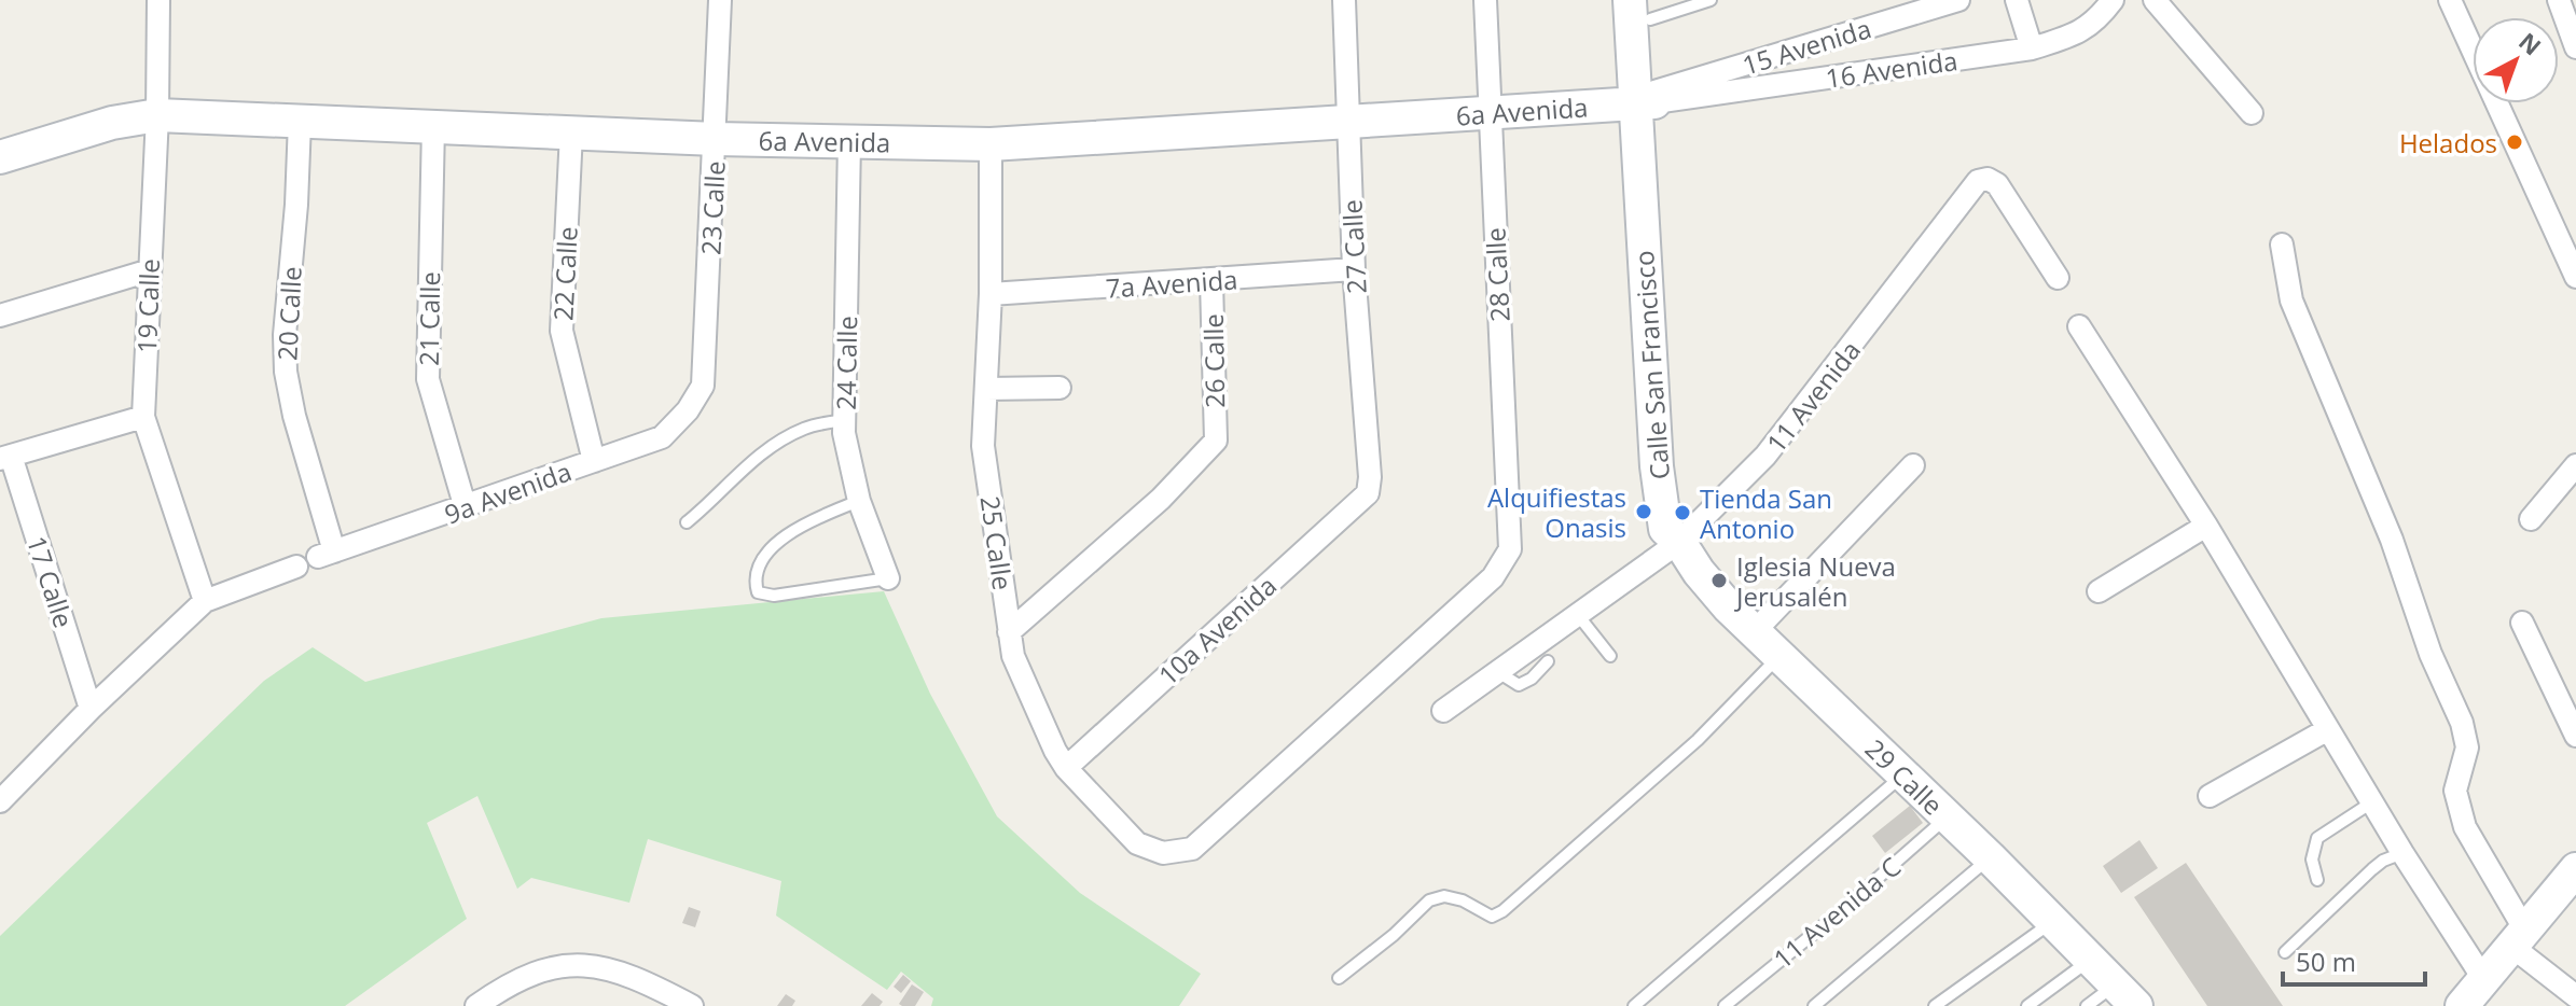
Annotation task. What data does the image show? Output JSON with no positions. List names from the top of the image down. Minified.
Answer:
{"streets":{"street":["15 Avenida","16 Avenida","6a Avenida","23 Calle","27 Calle","22 Calle","28 Calle","7a Avenida","19 Calle","20 Calle","21 Calle","26 Calle","24 Calle","Calle San Francisco","11 Avenida","9a Avenida","25 Calle","17 Calle","10a Avenida","29 Calle"],"lane":["11 Avenida C"]},"crossings":[["15 Avenida","16 Avenida"],["15 Avenida","6a Avenida"],["15 Avenida","Calle San Francisco"],["16 Avenida","6a Avenida"],["16 Avenida","Calle San Francisco"],["6a Avenida","23 Calle"],["6a Avenida","27 Calle"],["6a Avenida","22 Calle"],["6a Avenida","28 Calle"],["6a Avenida","19 Calle"],["6a Avenida","20 Calle"],["6a Avenida","21 Calle"],["6a Avenida","24 Calle"],["6a Avenida","Calle San Francisco"],["6a Avenida","25 Calle"],["23 Calle","9a Avenida"],["27 Calle","7a Avenida"],["27 Calle","10a Avenida"],["22 Calle","9a Avenida"],["28 Calle","25 Calle"],["7a Avenida","26 Calle"],["7a Avenida","25 Calle"],["20 Calle","9a Avenida"],["21 Calle","9a Avenida"],["26 Calle","25 Calle"],["Calle San Francisco","11 Avenida"],["Calle San Francisco","29 Calle"],["11 Avenida","29 Calle"],["25 Calle","10a Avenida"],["29 Calle","11 Avenida C"]],"places":["Helados","Alquifiestas Onasis","Tienda San Antonio","Iglesia Nueva Jerusalén"],"scale_bar":"50 m","north":"top right"}
